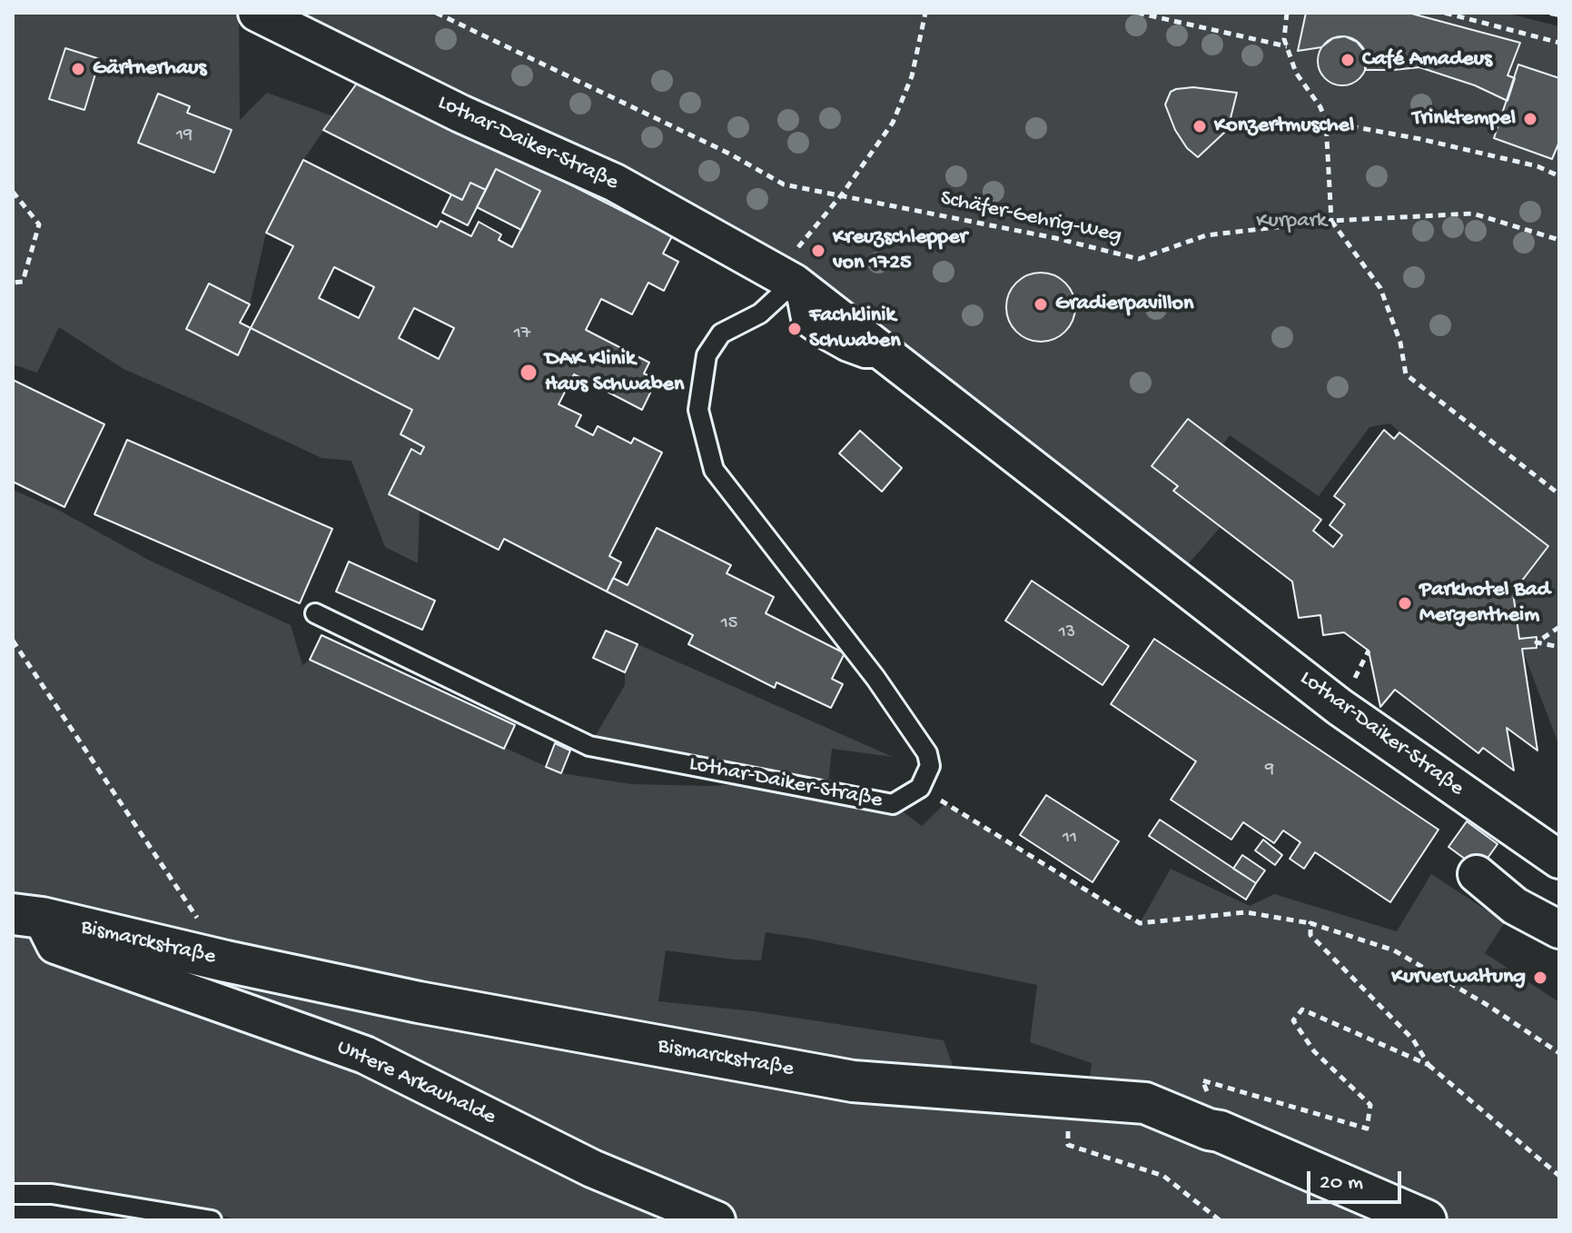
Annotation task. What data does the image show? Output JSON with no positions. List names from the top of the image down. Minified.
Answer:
{"streets":{"street":["Lothar-Daiker-Straße","Bismarckstraße","Untere Arkauhalde"],"path":["Schäfer-Gehrig-Weg"]},"crossings":[["Bismarckstraße","Untere Arkauhalde"]],"parks":["Kurpark"],"places":["Café Amadeus","Gärtnerhaus","Trinktempel","Konzertmuschel","Kreuzschlepper von 1725","Gradierpavillon","Fachklinik Schwaben","DAK Klinik Haus Schwaben","Parkhotel Bad Mergentheim","Kurverwaltung"],"house_numbers":["19","17","15","13","9","11"],"scale_bar":"20 m"}
